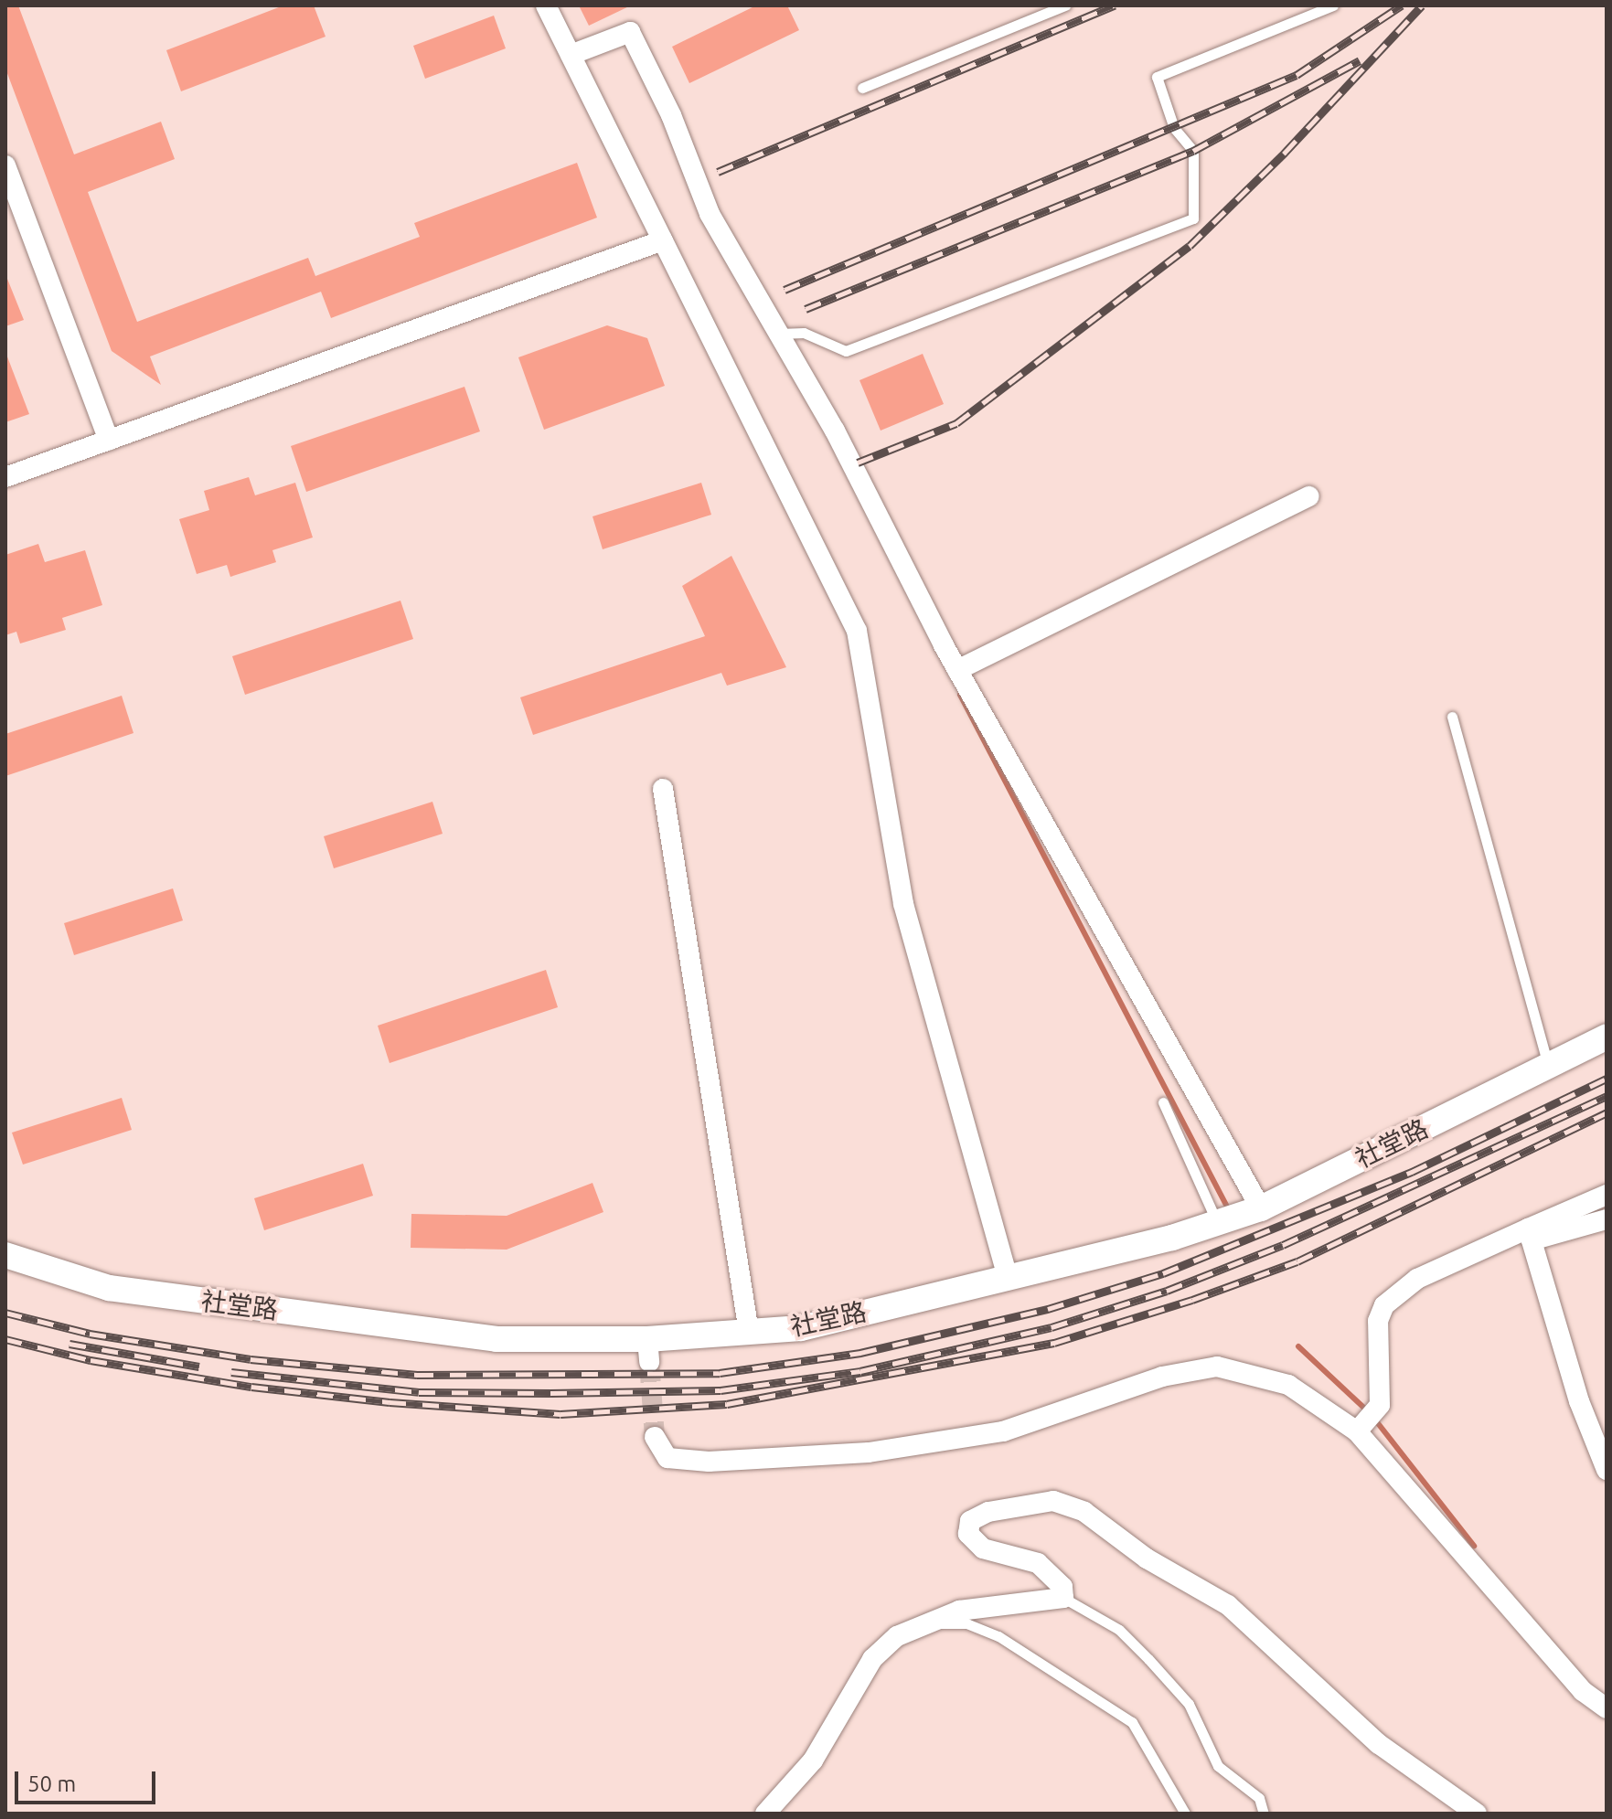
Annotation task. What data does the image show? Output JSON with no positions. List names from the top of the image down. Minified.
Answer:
{"streets":{"street":["社堂路"]},"scale_bar":"50 m"}
